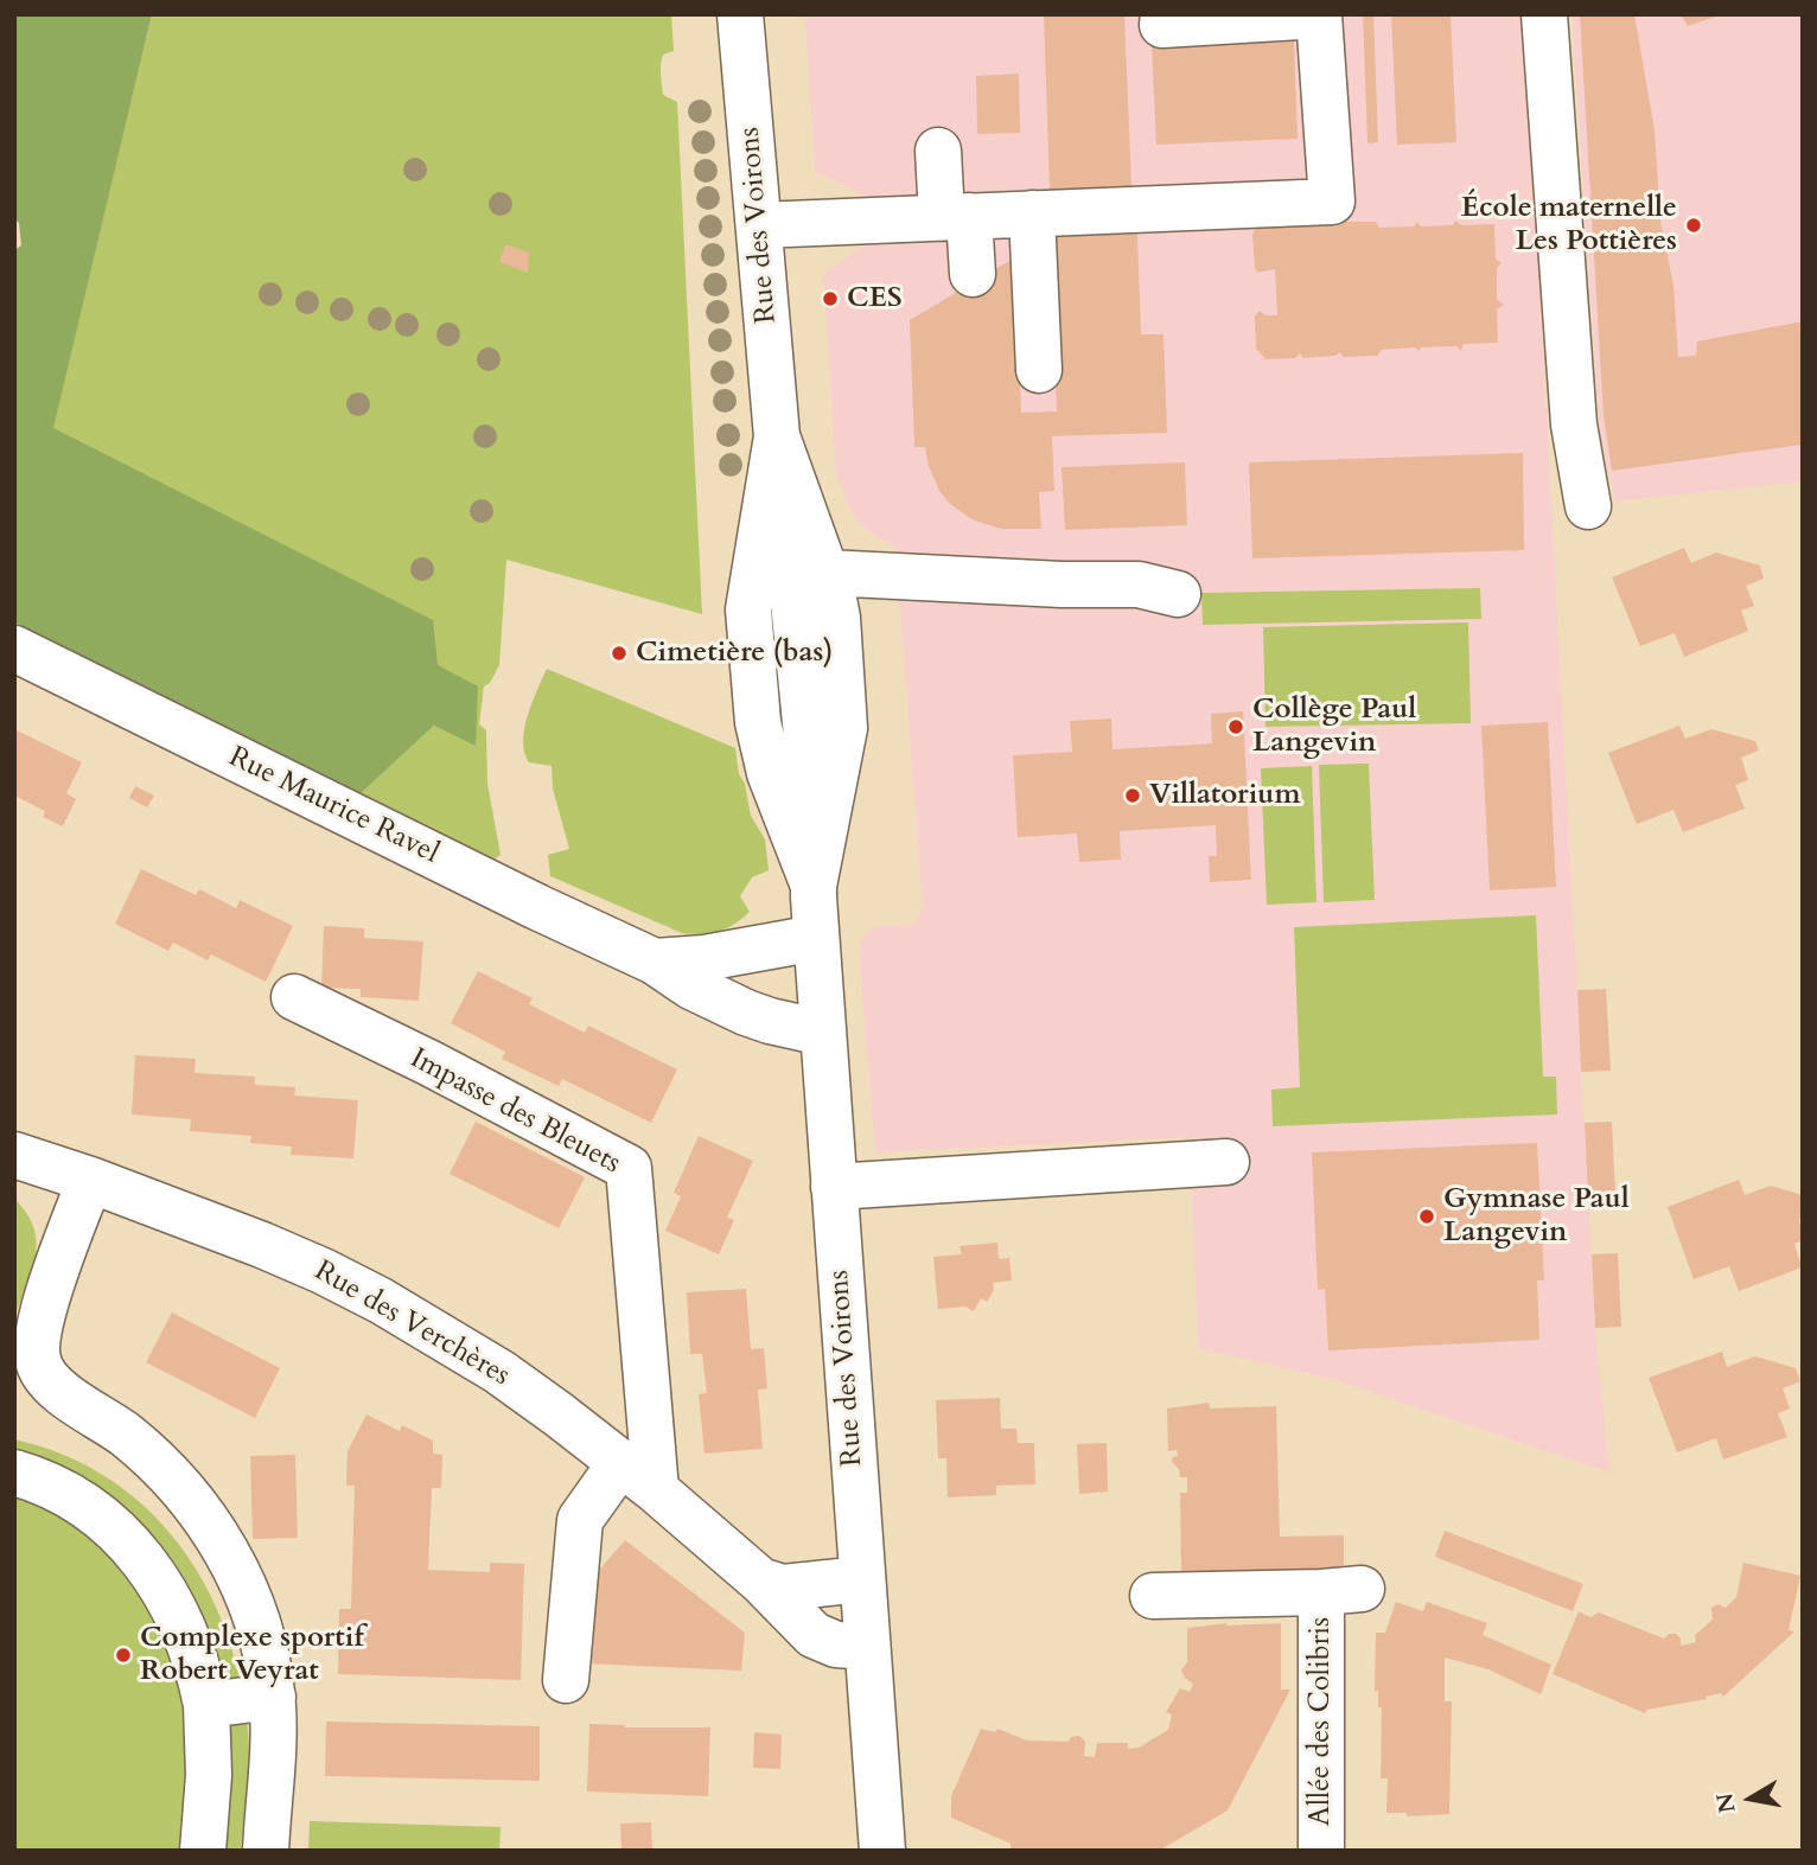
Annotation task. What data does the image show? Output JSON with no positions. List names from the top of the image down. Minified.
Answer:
{"streets":{"street":["Rue des Voirons","Rue Maurice Ravel","Impasse des Bleuets","Rue des Verchères","Allée des Colibris"]},"crossings":[["Rue des Voirons","Rue Maurice Ravel"],["Rue des Voirons","Rue des Verchères"],["Impasse des Bleuets","Rue des Verchères"]],"places":["École maternelle Les Pottières","CES","Cimetière (bas)","Collège Paul Langevin","Villatorium","Gymnase Paul Langevin","Complexe sportif Robert Veyrat"],"north":"left"}
